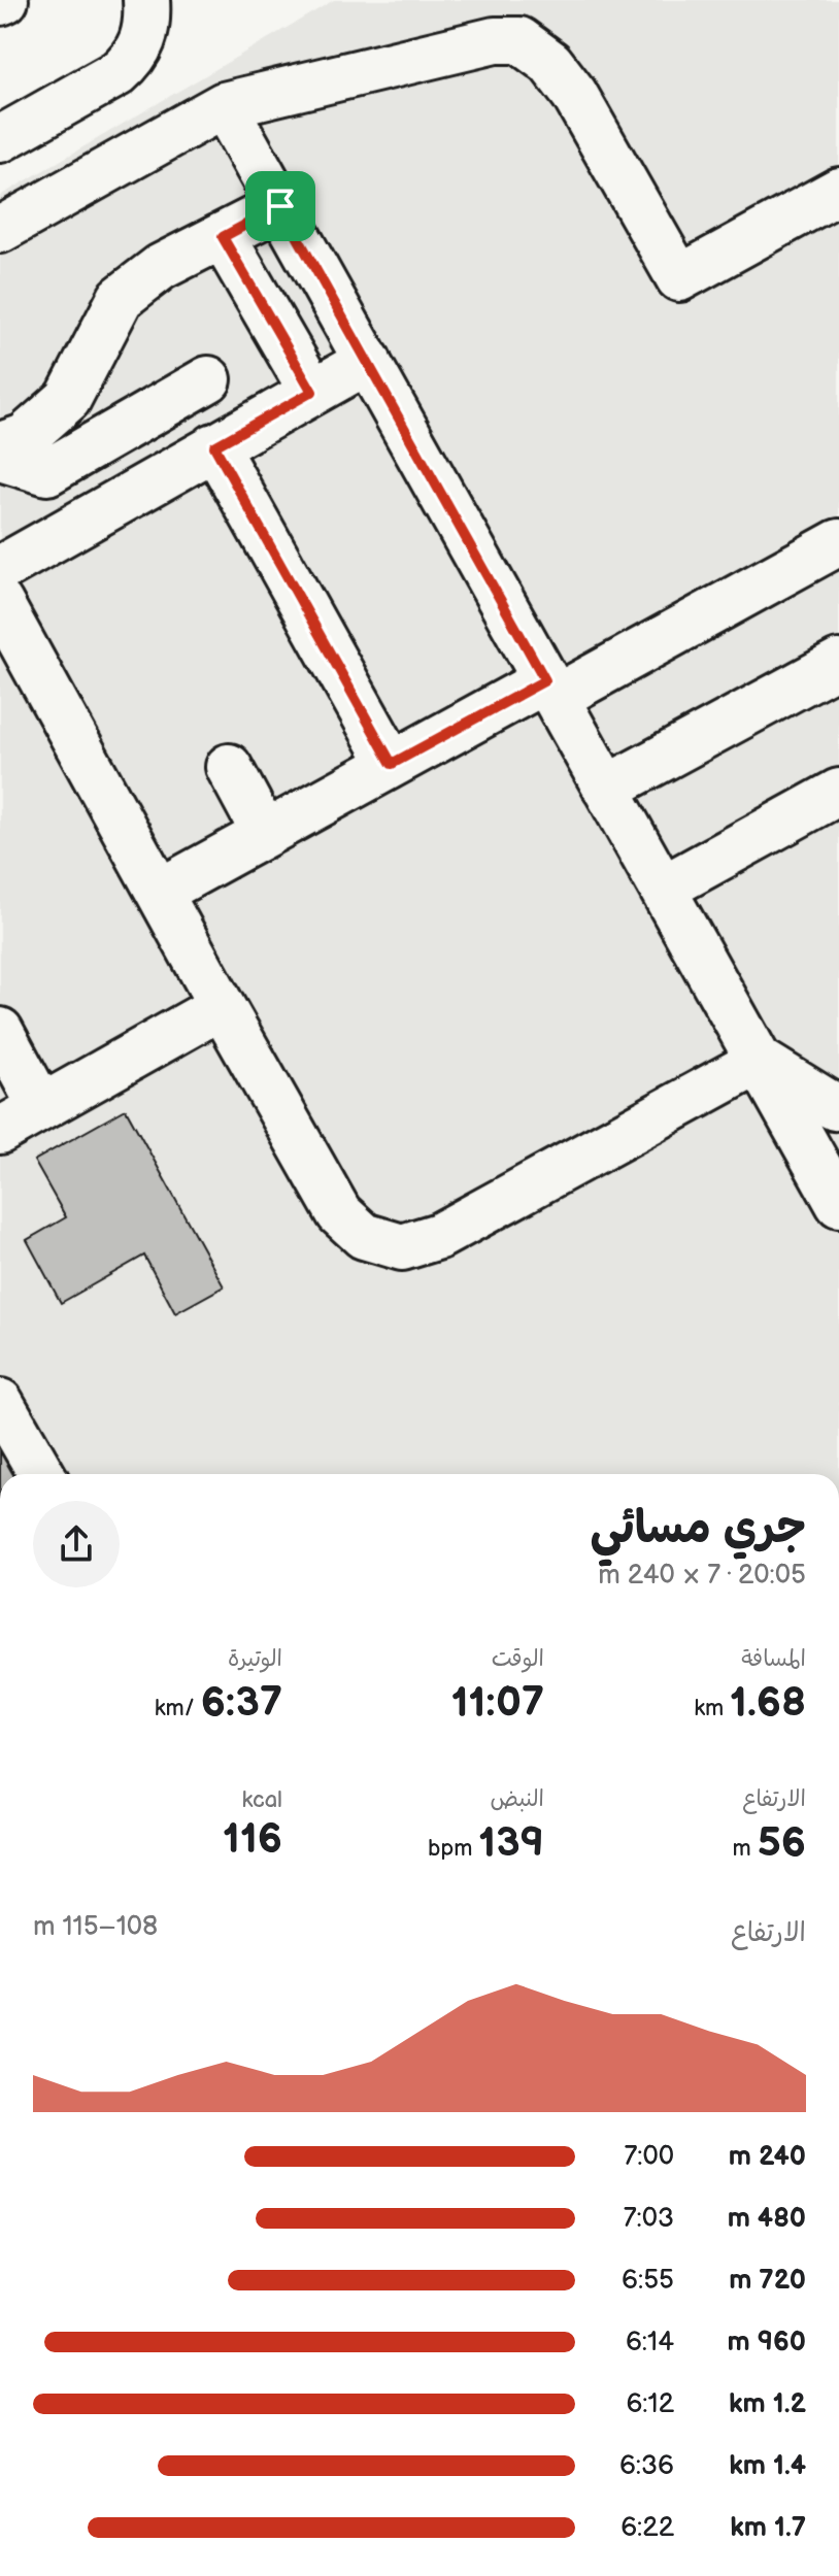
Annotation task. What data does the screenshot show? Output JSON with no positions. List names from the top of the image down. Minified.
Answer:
{"page":{"heading":["جري مسائي","20:05 · 7 × 240 m"],"stats":[["المسافة","1.68 km"],["الوقت","11:07"],["الوتيرة","6:37 /km"],["الارتفاع","56 m"],["النبض","139 bpm"],["kcal","116"]],"chart":["الارتفاع","108–115 m"],"list":[{"name":"240 m","note":"7:00"},{"name":"480 m","note":"7:03"},{"name":"720 m","note":"6:55"},{"name":"960 m","note":"6:14"},{"name":"1.2 km","note":"6:12"},{"name":"1.4 km","note":"6:36"},{"name":"1.7 km","note":"6:22"}]}}
